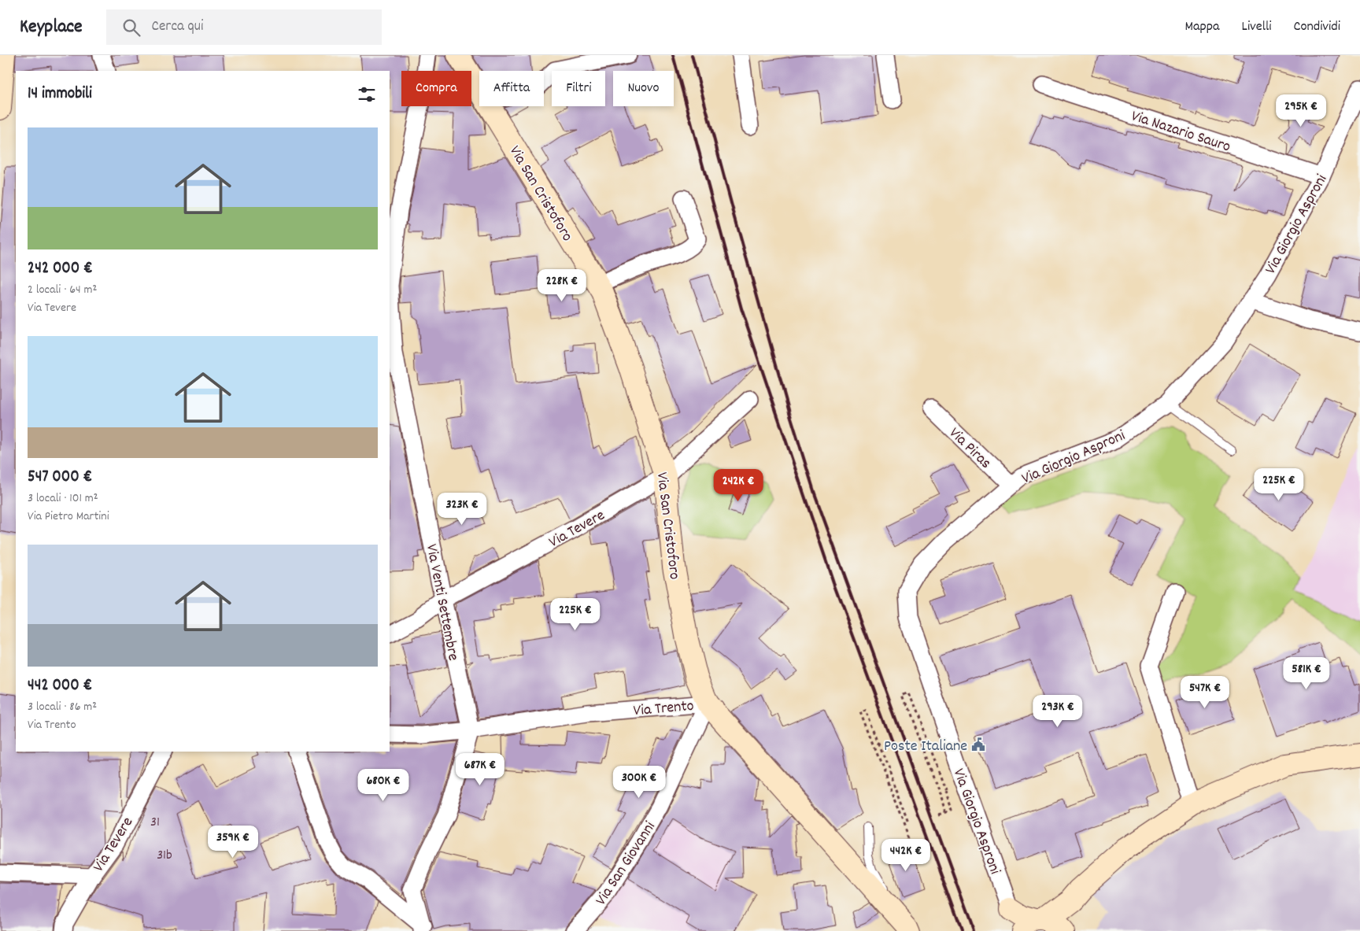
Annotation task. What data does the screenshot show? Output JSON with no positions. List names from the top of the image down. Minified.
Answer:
{"streets":{"street":["Via Nazario Sauro","Via San Cristoforo","Via Giorgio Asproni","Via Piras","Via Tevere","Via Venti Settembre","Via Trento","Via San Giovanni"]},"crossings":[["Via Nazario Sauro","Via Giorgio Asproni"],["Via San Cristoforo","Via Tevere"],["Via San Cristoforo","Via Trento"],["Via San Cristoforo","Via San Giovanni"],["Via Giorgio Asproni","Via Piras"],["Via Tevere","Via Venti Settembre"],["Via Venti Settembre","Via Trento"],["Via Trento","Via San Giovanni"]],"places":{"public building":["Poste Italiane"]},"house_numbers":["31","31b"],"page":{"header":"Keyplace","search":"Cerca qui","nav":["Mappa","Livelli","Condividi"],"chip":["Compra","Affitta","Filtri","Nuovo"],"heading":"14 immobili","price":["295K €","228K €","225K €","242K €","323K €","225K €","581K €","547K €","293K €","687K €","300K €","680K €","359K €","442K €"],"list":[{"name":"242 000 €","note":"2 locali · 64 m² · Via Tevere"},{"name":"547 000 €","note":"3 locali · 101 m² · Via Pietro Martini"},{"name":"442 000 €","note":"3 locali · 86 m² · Via Trento"}]}}
